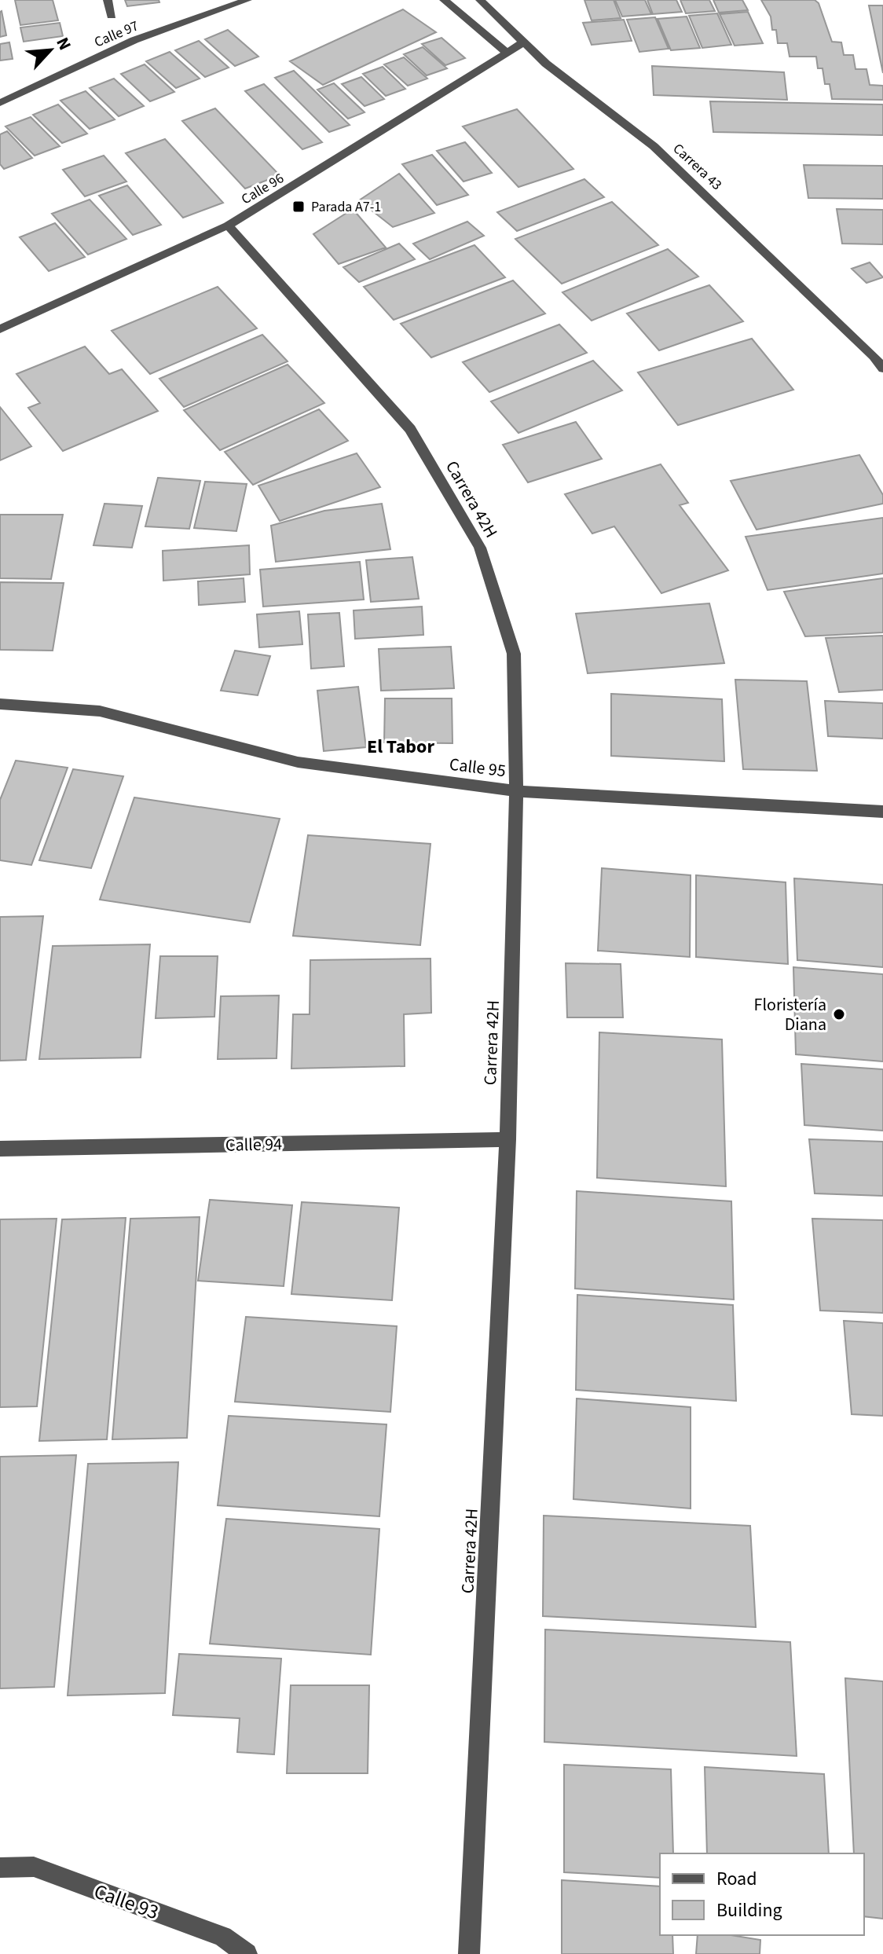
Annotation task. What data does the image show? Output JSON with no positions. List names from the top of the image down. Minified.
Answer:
{"streets":{"street":["Calle 97","Carrera 43","Calle 96","Carrera 42H","Calle 95","Calle 94","Calle 93"]},"crossings":[["Carrera 43","Calle 96"],["Calle 96","Carrera 42H"],["Carrera 42H","Calle 95"],["Carrera 42H","Calle 94"]],"districts":["El Tabor"],"places":{"transit":["Parada A7-1"],"other":["Floristería Diana"]},"legend":["Road","Building"],"north":"top right"}
